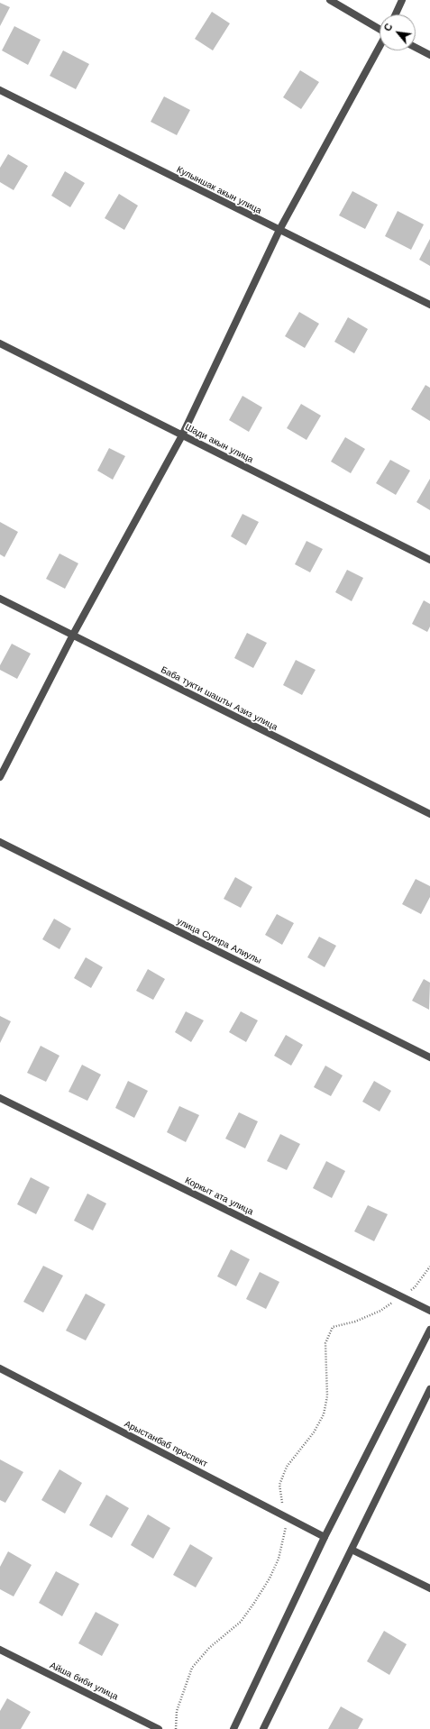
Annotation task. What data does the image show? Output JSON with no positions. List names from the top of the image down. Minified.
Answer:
{"streets":{"street":["Кулыншак акын улица","Шади акын улица","Баба тукти шашты Азиз улица","улица Сугира Алиулы","Коркыт ата улица","Арыстанбаб проспект","Айша биби улица"]},"north":"top left"}
